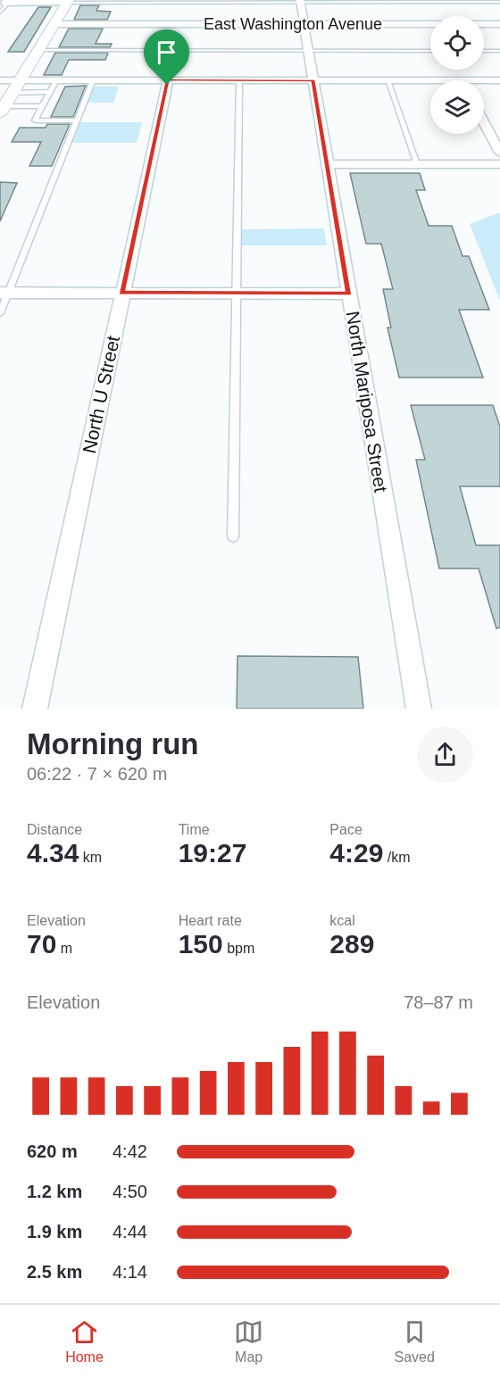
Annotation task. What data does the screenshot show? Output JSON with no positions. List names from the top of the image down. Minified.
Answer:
{"streets":{"street":["East Washington Avenue","North U Street","North Mariposa Street"]},"crossings":[["East Washington Avenue","North Mariposa Street"]],"page":{"heading":["Morning run","06:22 · 7 × 620 m"],"stats":[["Distance","4.34 km"],["Time","19:27"],["Pace","4:29 /km"],["Elevation","70 m"],["Heart rate","150 bpm"],["kcal","289"]],"chart":["Elevation","78–87 m"],"list":[{"name":"620 m","note":"4:42"},{"name":"1.2 km","note":"4:50"},{"name":"1.9 km","note":"4:44"},{"name":"2.5 km","note":"4:14"}],"tabs":["Home","Map","Saved"]}}
